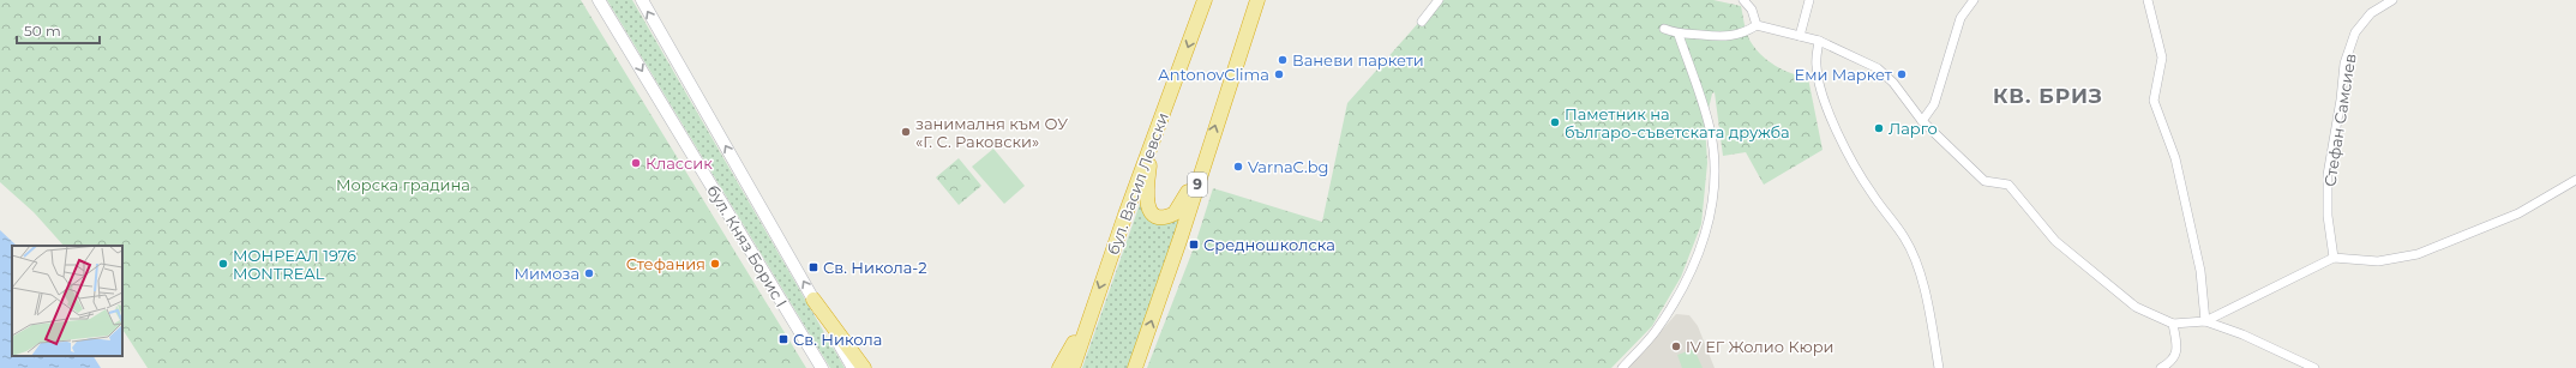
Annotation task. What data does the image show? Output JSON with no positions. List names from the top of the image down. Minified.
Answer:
{"streets":{"highway":["бул. Васил Левски","9"],"main road":["бул. Княз Борис I"],"street":["Стефан Самсиев"]},"districts":["КВ. БРИЗ"],"parks":["Морска градина"],"places":{"other":["Ваневи паркети","AntonovClima","Еми Маркет","Паметник на българо-съветската дружба","Ларго","занималня към ОУ «Г. С. Раковски»","Классик","VarnaC.bg","МОНРЕАЛ 1976 MONTREAL","Стефания","Мимоза","IV ЕГ Жолио Кюри"],"transit":["Средношколска","Св. Никола-2","Св. Никола"]},"scale_bar":"50 m"}
